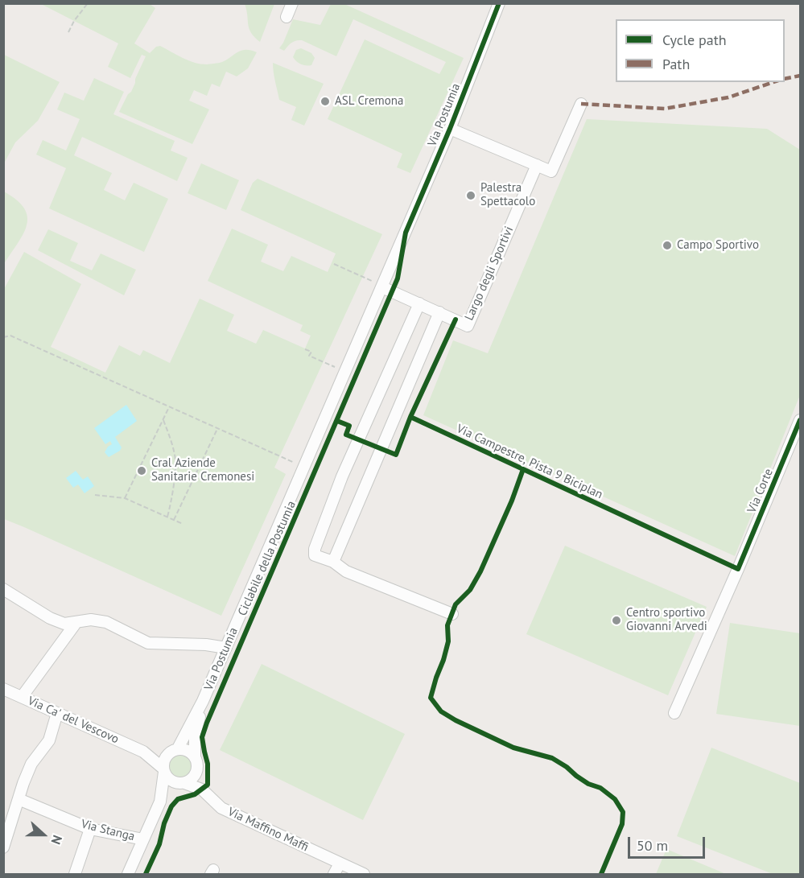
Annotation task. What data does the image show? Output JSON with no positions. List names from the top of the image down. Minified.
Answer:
{"streets":{"street":["Via Postumia","Largo degli Sportivi","Via Corte","Via Ca' del Vescovo","Via Maffino Maffi","Via Stanga"],"cycle path":["Via Campestre, Pista 9 Biciplan","Ciclabile della Postumia"]},"crossings":[["Via Postumia","Largo degli Sportivi"],["Via Postumia","Via Ca' del Vescovo"],["Via Postumia","Via Maffino Maffi"],["Via Postumia","Via Stanga"],["Via Ca' del Vescovo","Via Maffino Maffi"]],"places":["ASL Cremona","Palestra Spettacolo","Campo Sportivo","Cral Aziende Sanitarie Cremonesi","Centro sportivo Giovanni Arvedi"],"legend":["Cycle path","Path"],"scale_bar":"50 m","north":"right"}
